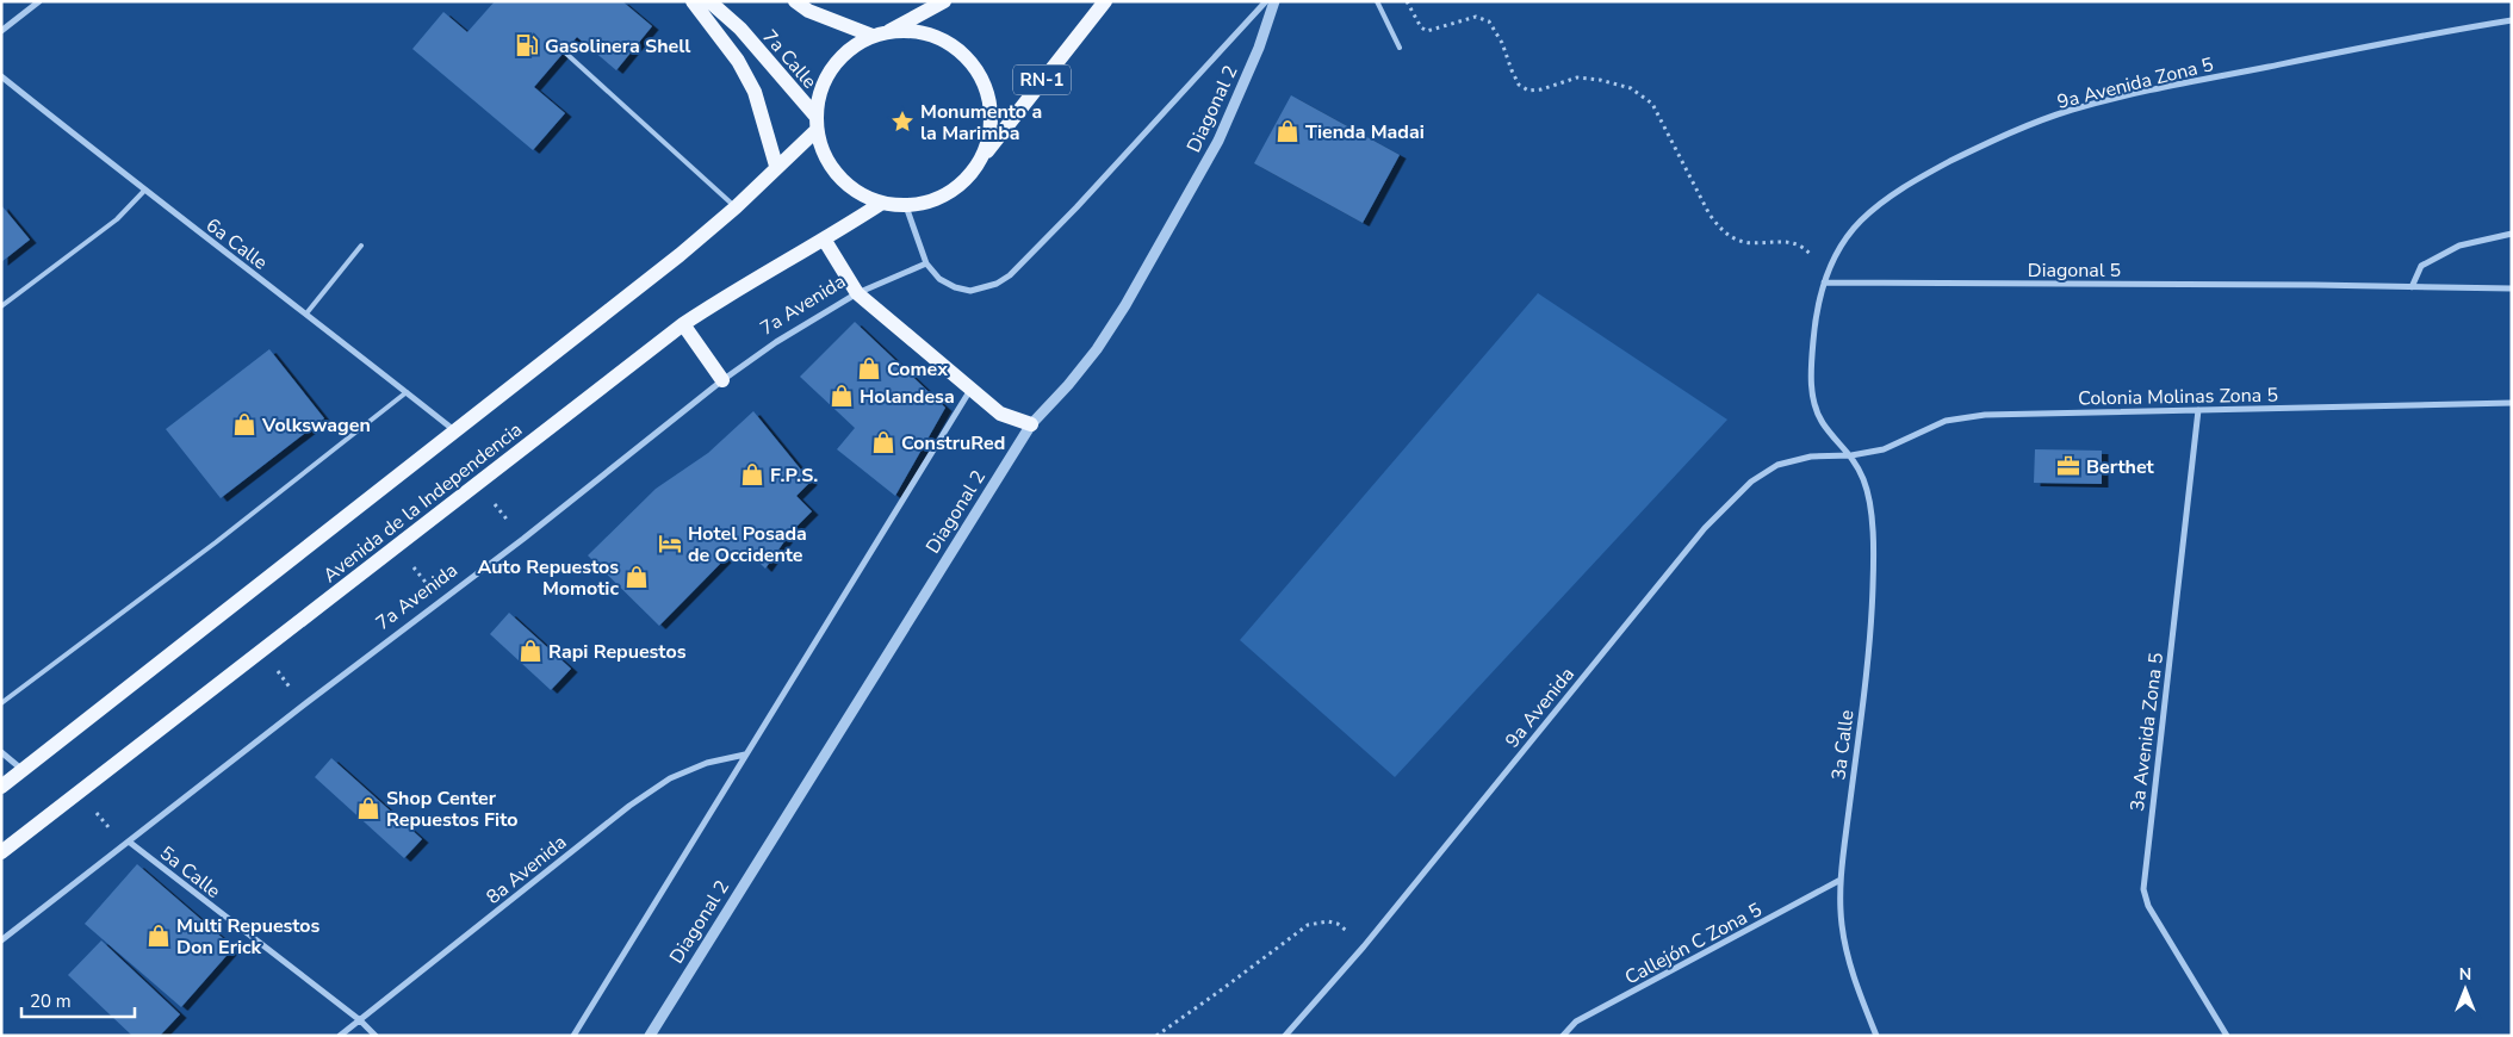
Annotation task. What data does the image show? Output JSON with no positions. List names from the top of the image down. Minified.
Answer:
{"streets":{"main road":["7a Calle","RN-1","Avenida de la Independencia"],"street":["9a Avenida Zona 5","Diagonal 2","6a Calle","Diagonal 5","7a Avenida","Colonia Molinas Zona 5","9a Avenida","3a Avenida Zona 5","3a Calle","8a Avenida","5a Calle","Callejón C Zona 5"]},"crossings":[["7a Calle","RN-1"],["7a Calle","Diagonal 2"],["7a Calle","Avenida de la Independencia"],["RN-1","Diagonal 2"],["RN-1","Avenida de la Independencia"],["9a Avenida Zona 5","Diagonal 5"],["Diagonal 2","7a Avenida"],["Diagonal 2","Avenida de la Independencia"],["6a Calle","Avenida de la Independencia"],["7a Avenida","5a Calle"],["Colonia Molinas Zona 5","9a Avenida"],["Colonia Molinas Zona 5","3a Avenida Zona 5"],["Colonia Molinas Zona 5","3a Calle"],["9a Avenida","3a Calle"],["3a Calle","Callejón C Zona 5"],["8a Avenida","5a Calle"]],"places":{"fuel station":["Gasolinera Shell"],"place":["Monumento a la Marimba"],"shop":["Tienda Madai","Comex","Holandesa","Volkswagen","ConstruRed","F.P.S.","Auto Repuestos Momotic","Rapi Repuestos","Shop Center Repuestos Fito","Multi Repuestos Don Erick"],"office":["Berthet"],"hotel":["Hotel Posada de Occidente"]},"scale_bar":"20 m","north":"top"}
